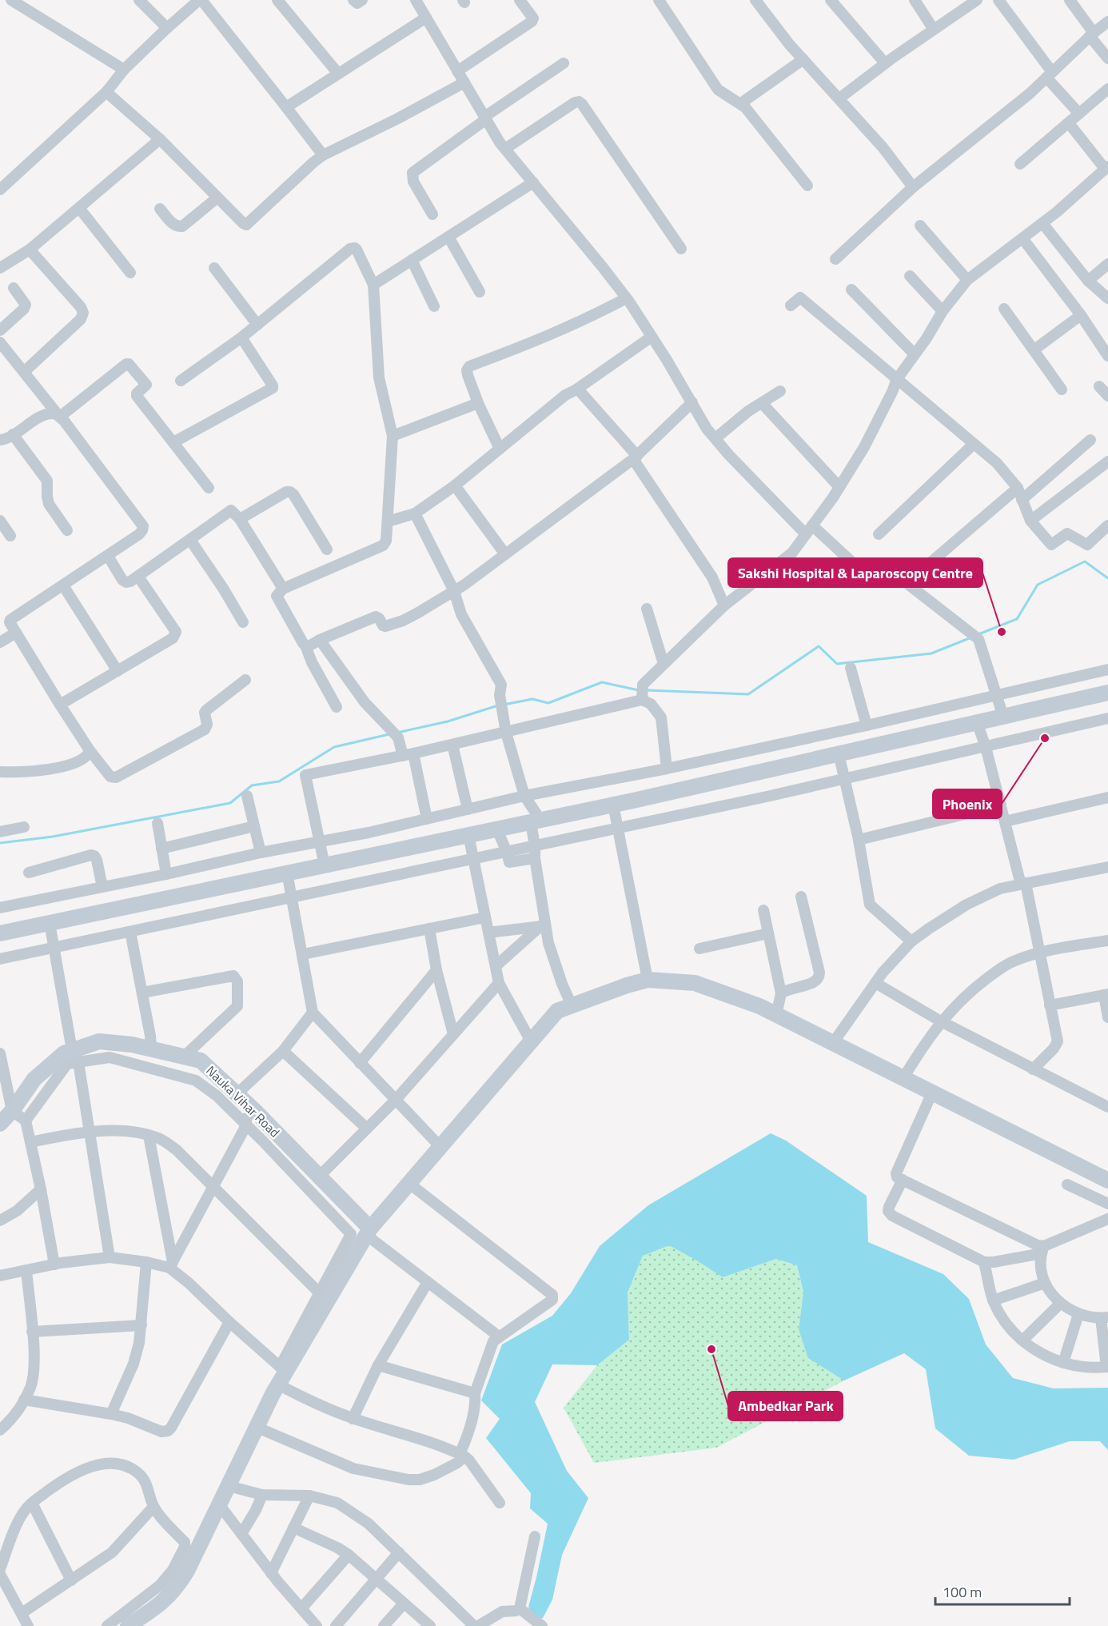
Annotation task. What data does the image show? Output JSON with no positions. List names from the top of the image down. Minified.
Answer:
{"streets":{"street":["Nauka Vihar Road"]},"places":["Sakshi Hospital & Laparoscopy Centre","Phoenix","Ambedkar Park"],"scale_bar":"100 m"}
